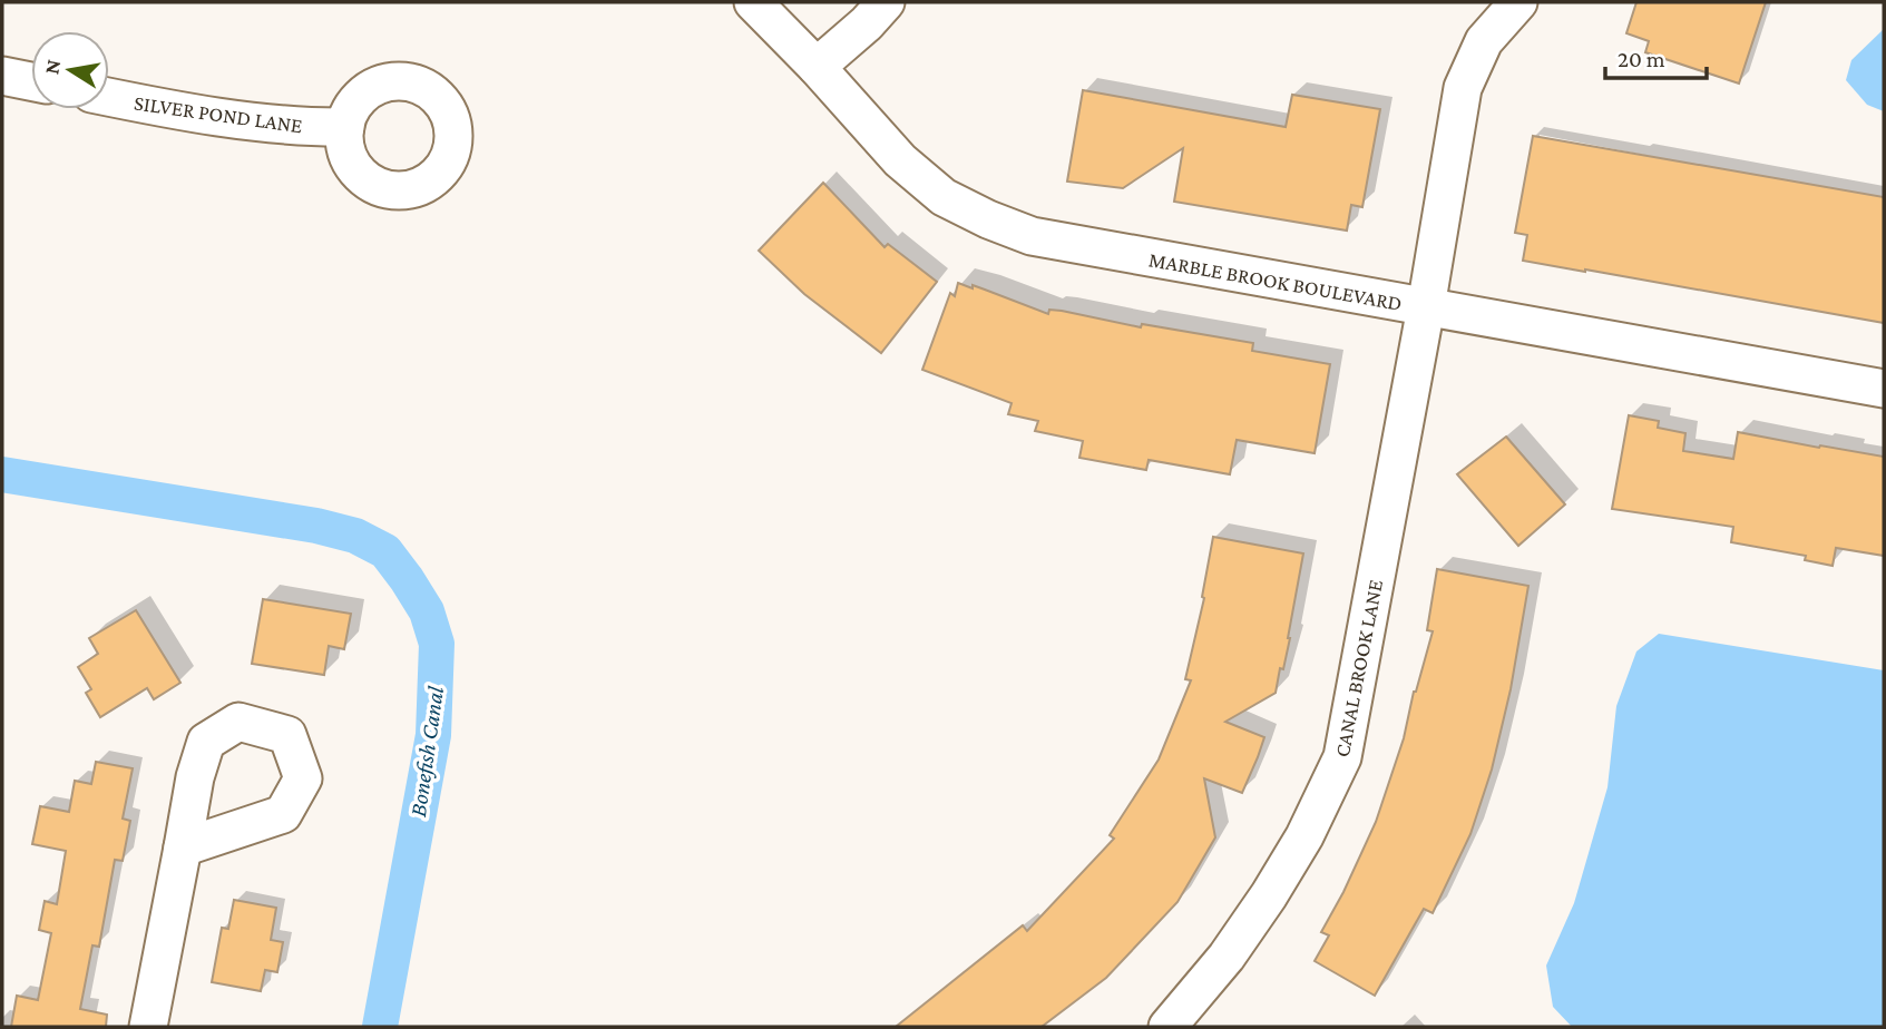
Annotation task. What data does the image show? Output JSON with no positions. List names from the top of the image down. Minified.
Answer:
{"streets":{"street":["SILVER POND LANE","MARBLE BROOK BOULEVARD","CANAL BROOK LANE"]},"crossings":[["MARBLE BROOK BOULEVARD","CANAL BROOK LANE"]],"water":["Bonefish Canal"],"scale_bar":"20 m","north":"left"}
